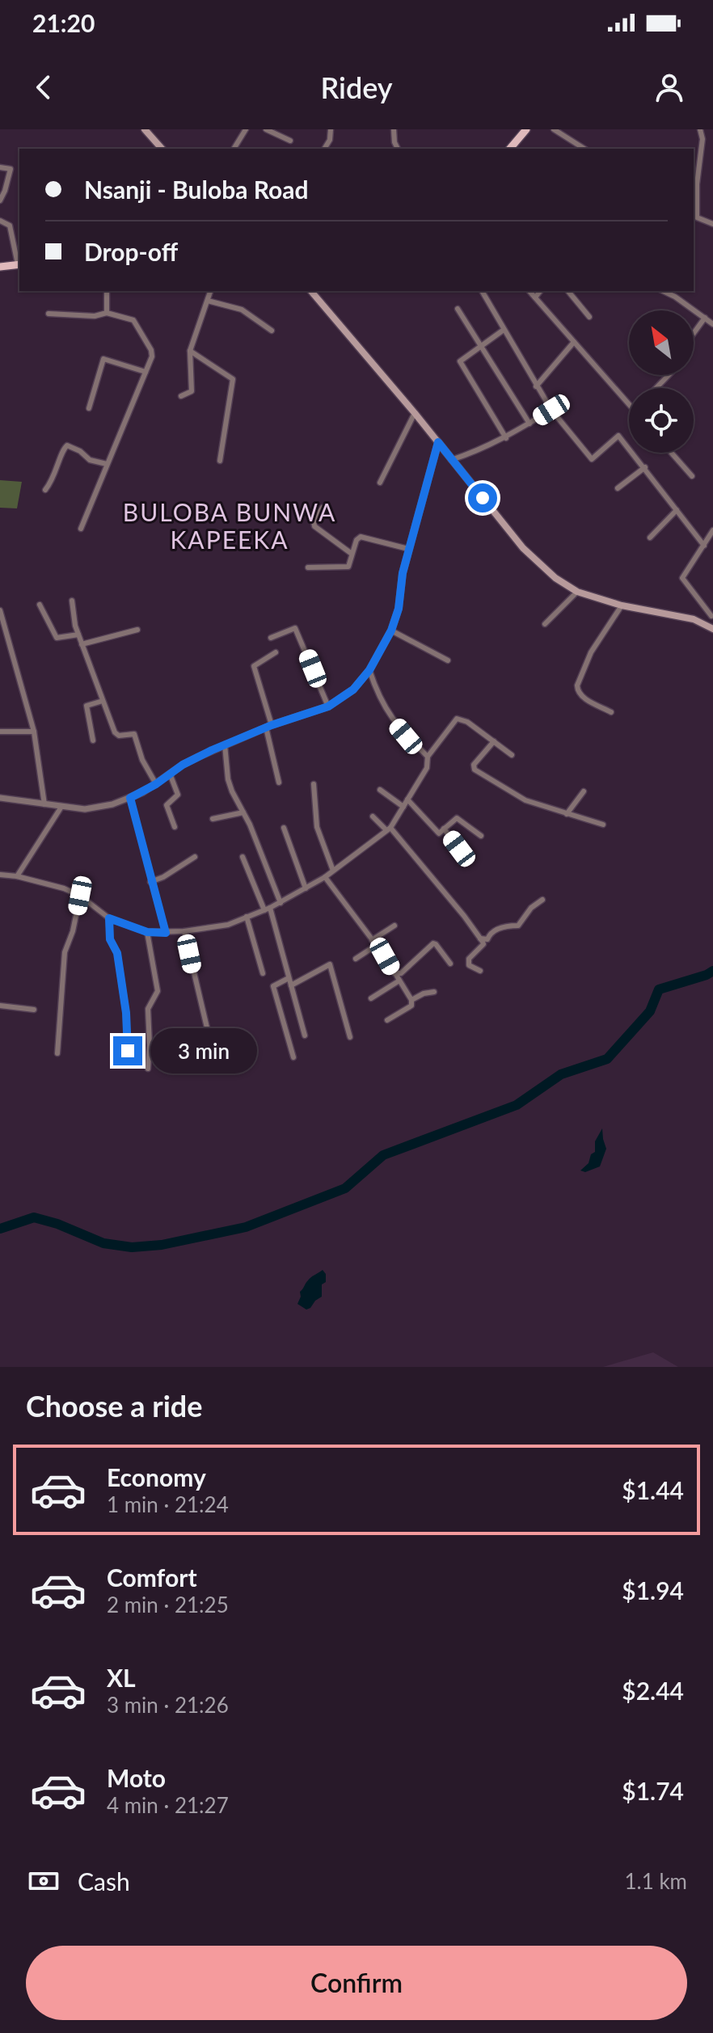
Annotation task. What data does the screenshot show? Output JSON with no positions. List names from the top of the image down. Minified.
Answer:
{"districts":["BULOBA BUNWA KAPEEKA"],"north":"top left","page":{"status":"21:20","header":"Ridey","banner":["Nsanji - Buloba Road","Drop-off"],"bubble":"3 min","heading":"Choose a ride","list":[{"name":"Economy","note":"1 min · 21:24","value":"$1.44"},{"name":"Comfort","note":"2 min · 21:25","value":"$1.94"},{"name":"XL","note":"3 min · 21:26","value":"$2.44"},{"name":"Moto","note":"4 min · 21:27","value":"$1.74"}],"pay":["Cash","1.1 km"],"buttons":"Confirm"}}
